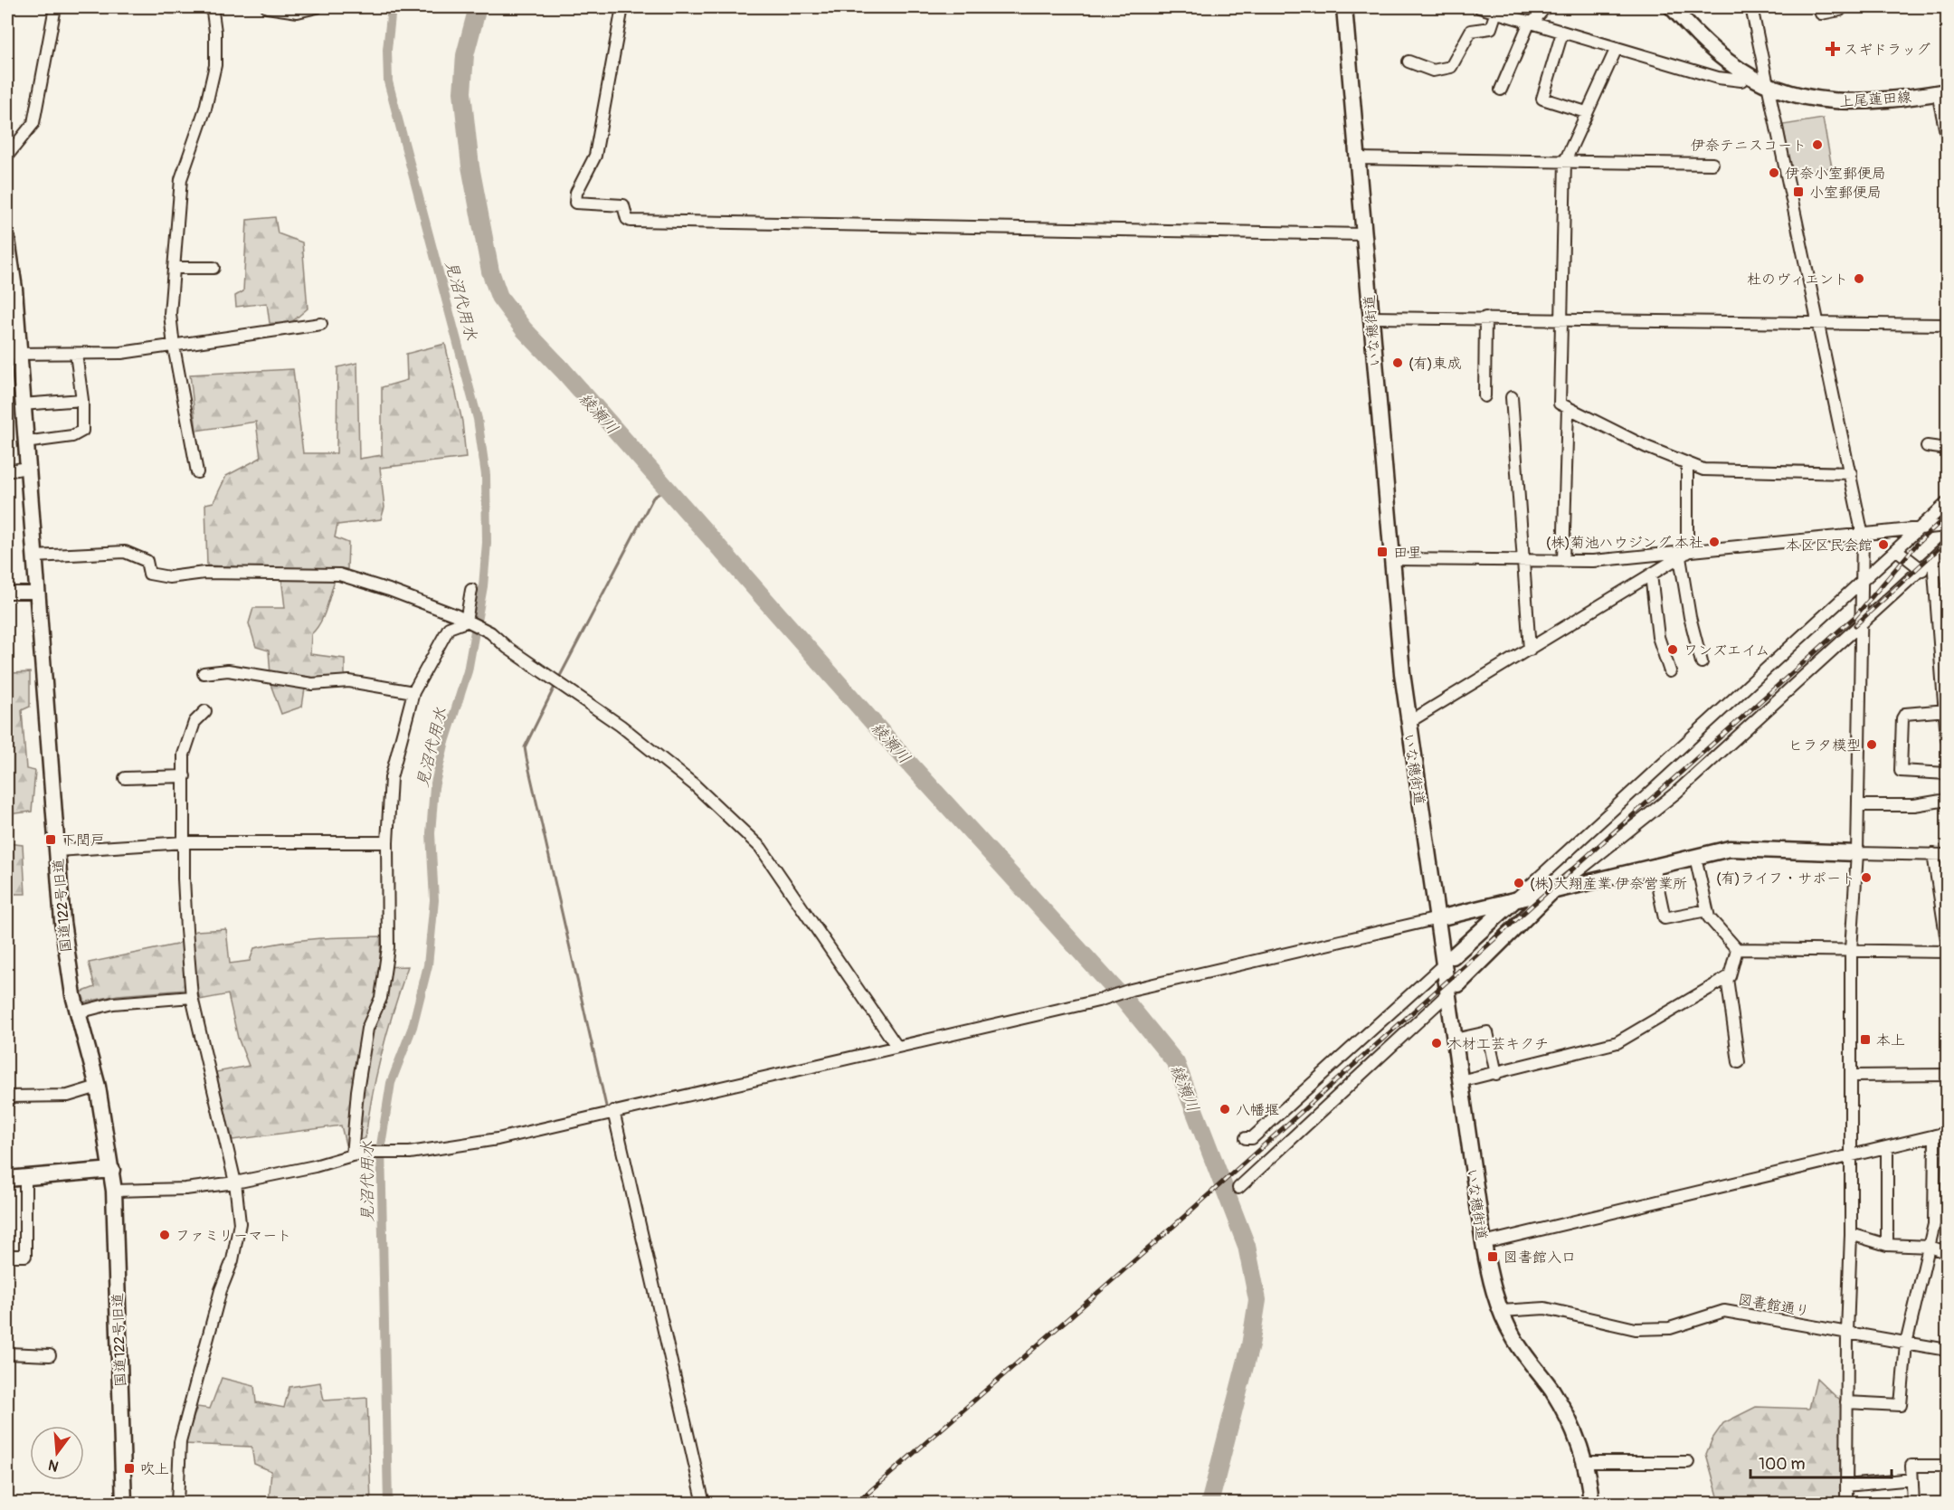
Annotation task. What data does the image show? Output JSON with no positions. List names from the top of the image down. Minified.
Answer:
{"streets":{"street":["上尾蓮田線","いな穂街道","国道122号旧道","図書館通り"]},"crossings":[["いな穂街道","図書館通り"]],"water":["見沼代用水","綾瀬川"],"places":{"health":["スギドラッグ"],"other":["伊奈テニスコート","伊奈小室郵便局","杜のヴィエント","(有)東成","(株)菊池ハウジング 本社","本区区民会館","ワンズエイム","ヒラタ模型","(有)ライフ・サポート","(株)大翔産業 伊奈営業所","木材工芸キクチ","八幡堰","ファミリーマート"],"transit":["小室郵便局","田里","下閏戸","本上","図書館入口","吹上"]},"scale_bar":"100 m","north":"bottom"}
